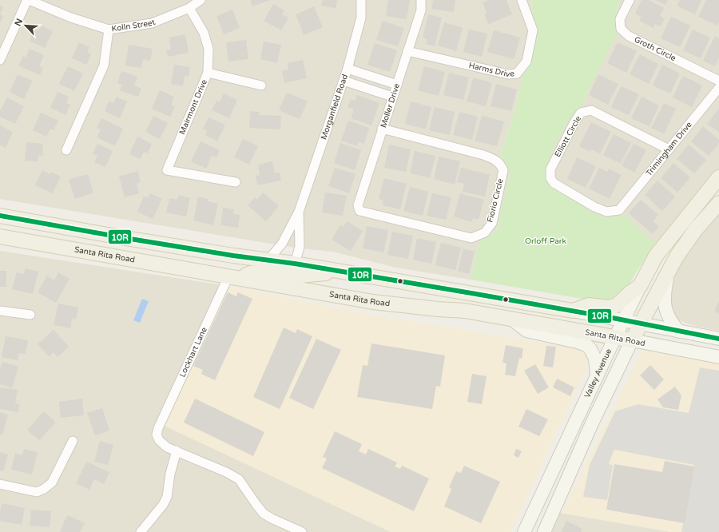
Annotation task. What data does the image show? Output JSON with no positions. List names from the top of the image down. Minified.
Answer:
{"streets":{"main road":["Santa Rita Road","Valley Avenue"],"street":["Kolln Street","Groth Circle","Harms Drive","Moller Drive","Mairmont Drive","Morganfield Road","Elliott Circle","Trimingham Drive","Fiorio Circle","Lockhart Lane"]},"crossings":[["Kolln Street","Mairmont Drive"],["Harms Drive","Moller Drive"],["Moller Drive","Fiorio Circle"],["Elliott Circle","Trimingham Drive"],["Santa Rita Road","Lockhart Lane"],["Santa Rita Road","Valley Avenue"]],"parks":["Orloff Park"],"lines":["transit line 10R"],"north":"top left"}
